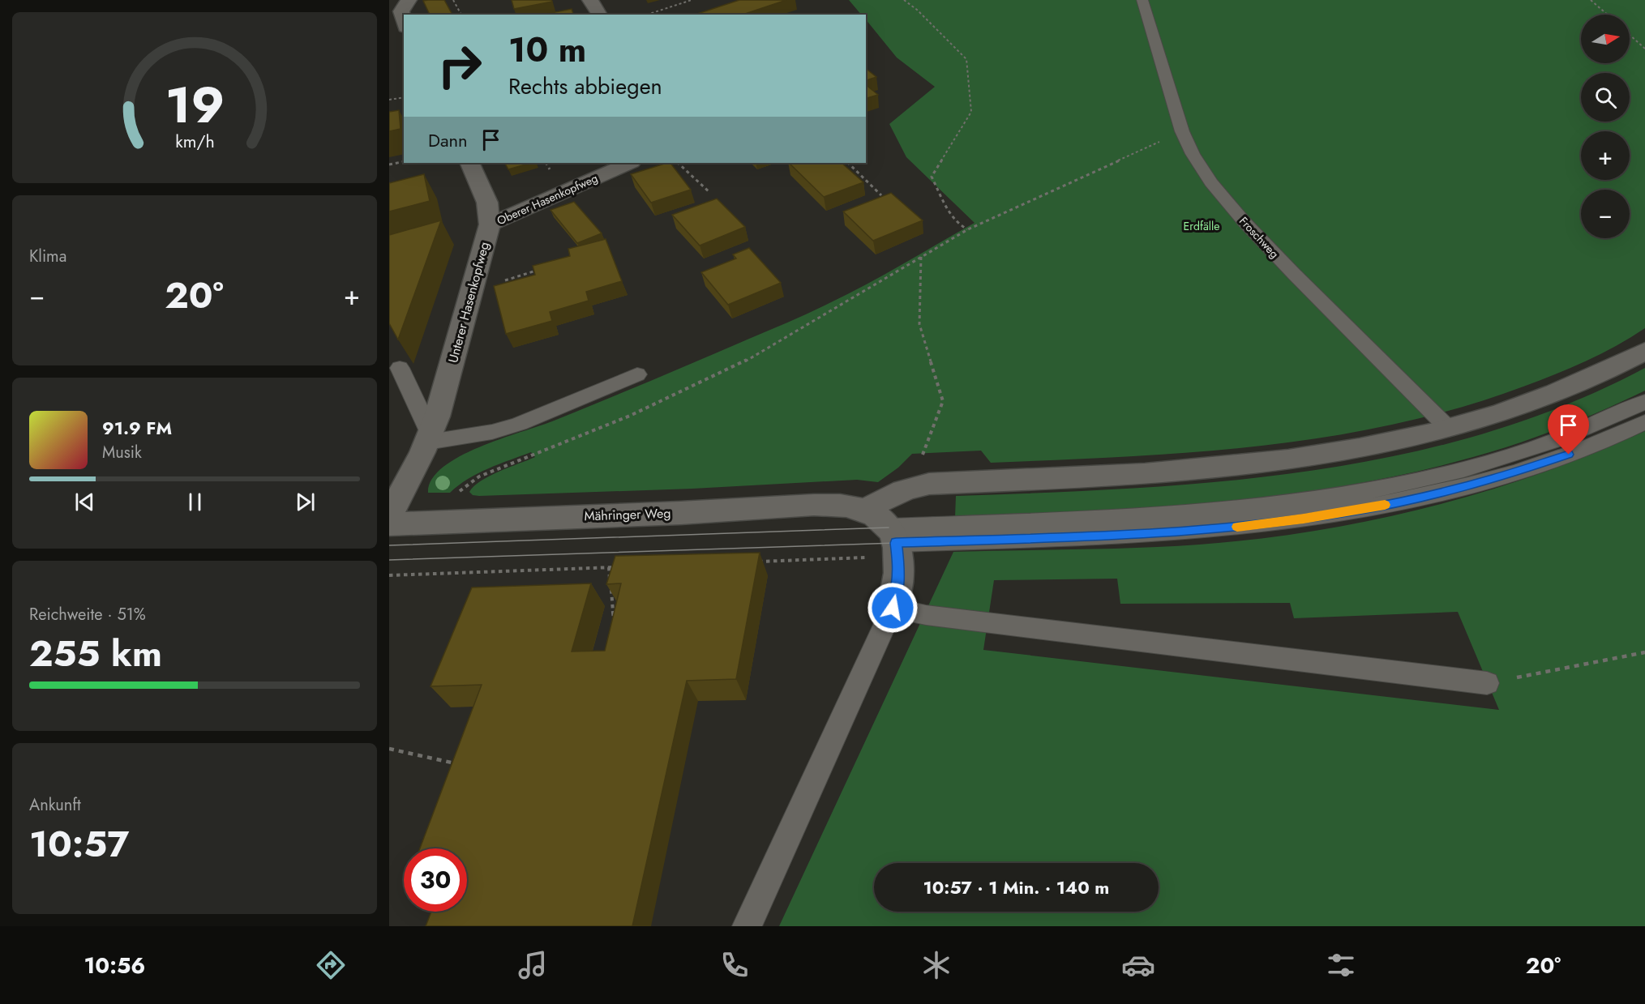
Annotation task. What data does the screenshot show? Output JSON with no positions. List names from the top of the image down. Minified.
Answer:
{"streets":{"street":["Oberer Hasenkopfweg","Unterer Hasenkopfweg","Mähringer Weg"],"lane":["Froschweg"]},"crossings":[["Oberer Hasenkopfweg","Unterer Hasenkopfweg"]],"parks":["Erdfälle"],"north":"right","page":{"map_buttons":["+","−"],"turn":["10 m","Rechts abbiegen"],"then":"Dann","tile":["Klima",["Reichweite · 51%","255 km"],["Ankunft","10:57"]],"heat":["−","20°","+"],"song":["91.9 FM","Musik"],"limit":"30","trip":"10:57 · 1 Min. · 140 m","tabs":["10:56","20°"],"gauge":["19","km/h"]}}
